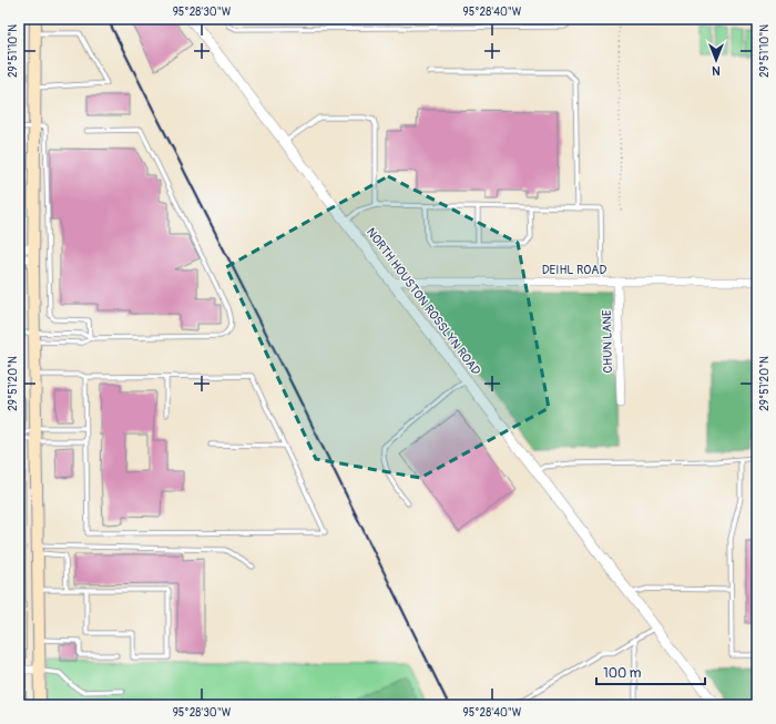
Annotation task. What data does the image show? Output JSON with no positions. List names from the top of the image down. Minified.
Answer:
{"streets":{"street":["DEIHL ROAD","NORTH HOUSTON ROSSLYN ROAD","CHUN LANE"]},"crossings":[["DEIHL ROAD","NORTH HOUSTON ROSSLYN ROAD"],["DEIHL ROAD","CHUN LANE"]],"scale_bar":"100 m","north":"bottom","coordinates":["95°28'30\"W","95°28'40\"W","29°51'10\"N","29°51'20\"N"]}
